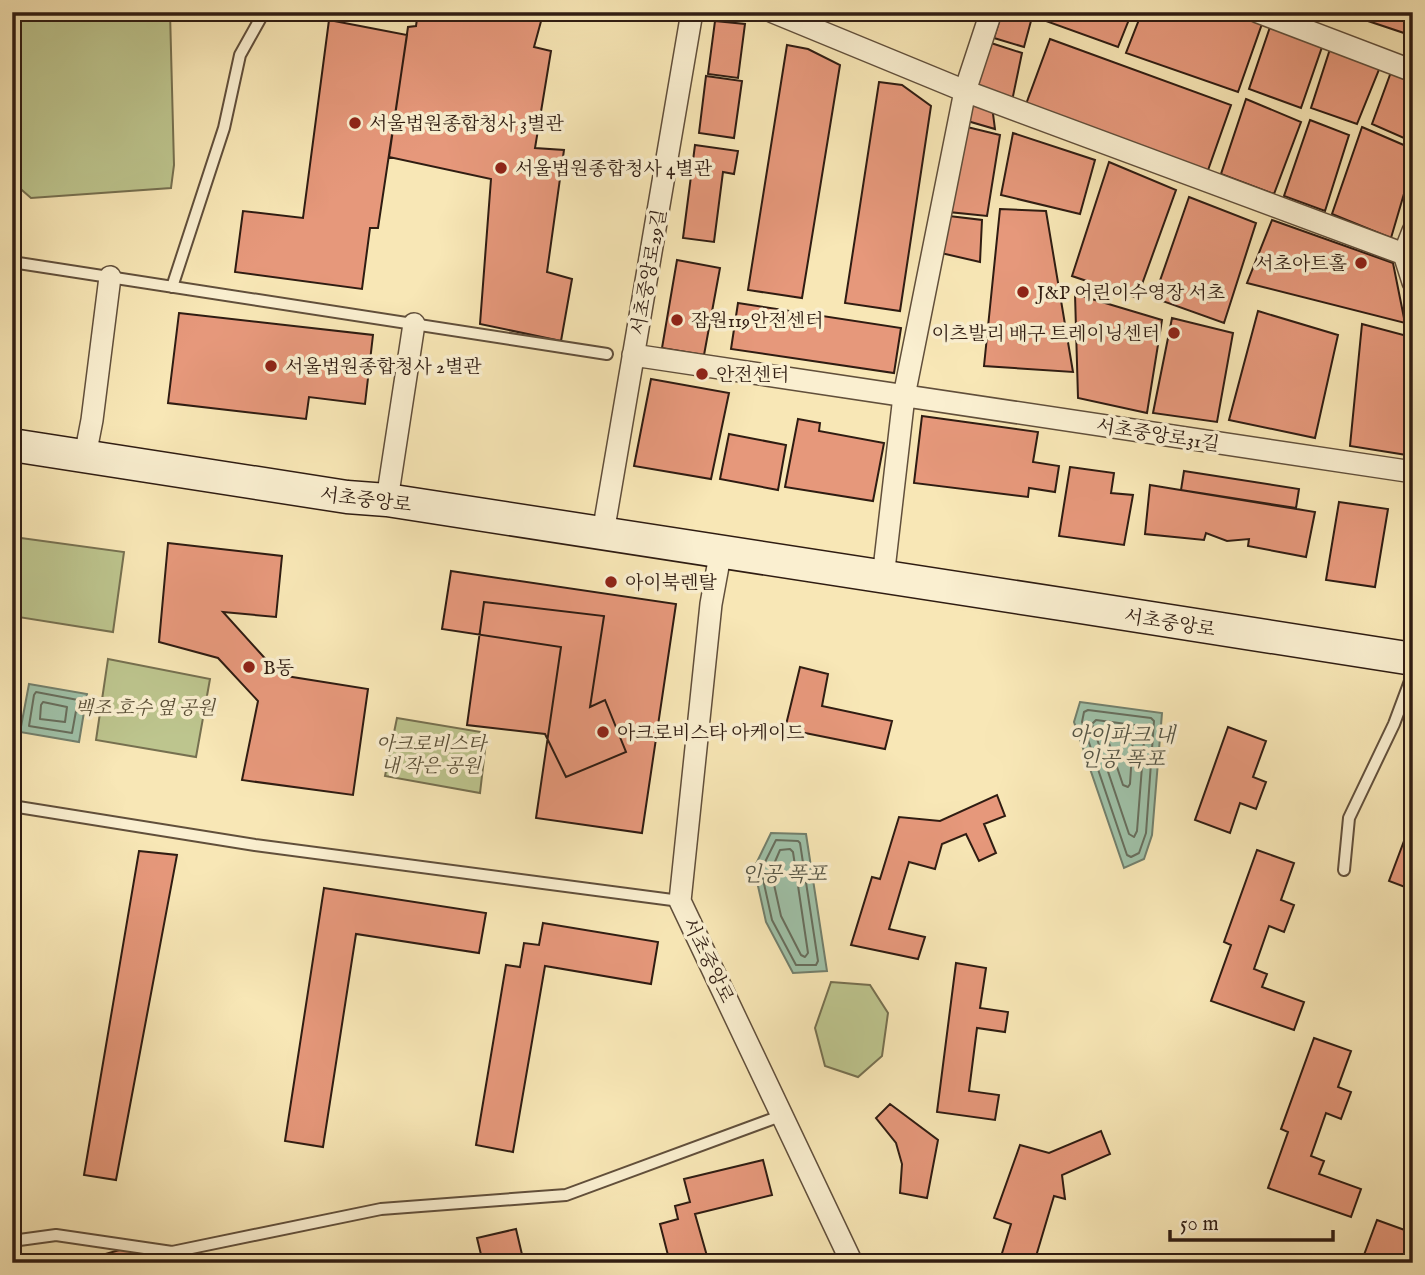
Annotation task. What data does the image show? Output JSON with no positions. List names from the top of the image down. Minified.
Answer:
{"streets":{"main road":["서초중앙로"],"street":["서초중앙로29길","서초중앙로31길"]},"crossings":[["서초중앙로29길","서초중앙로31길"],["서초중앙로29길","서초중앙로"]],"water":["아이파크 내 인공 폭포","인공 폭포"],"parks":["백조 호수 옆 공원","아크로비스타 내 작은 공원"],"places":["서울법원종합청사 3별관","서울법원종합청사 4별관","서초아트홀","J&P 어린이수영장 서초","잠원119안전센터","이츠발리 배구 트레이닝센터","서울법원종합청사 2별관","안전센터","아이북렌탈","B동","아크로비스타 아케이드"],"scale_bar":"50 m"}
